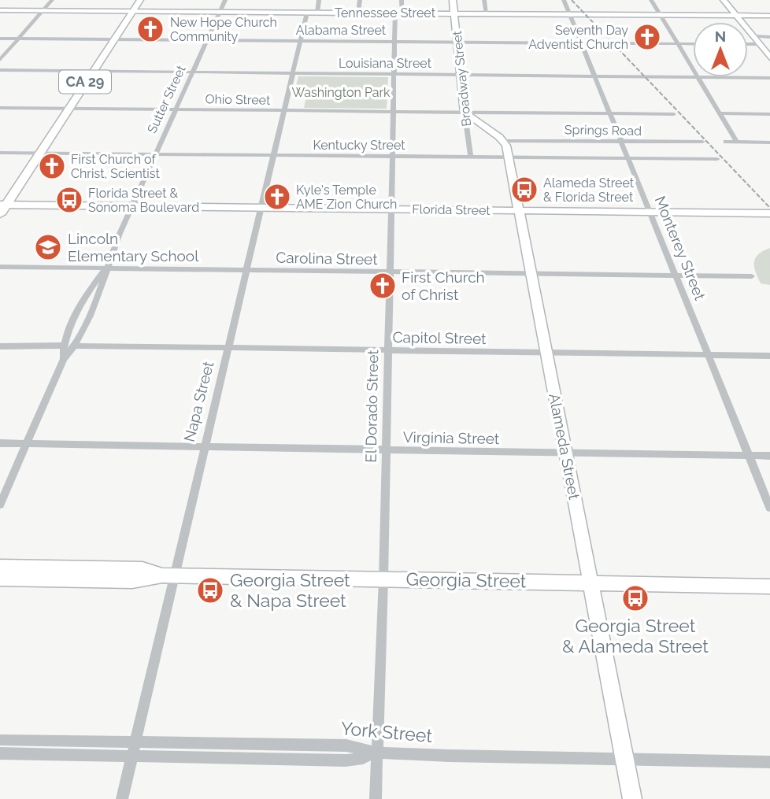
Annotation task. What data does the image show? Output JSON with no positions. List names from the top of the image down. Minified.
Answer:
{"streets":{"main road":["Tennessee Street","Broadway Street","CA 29","Florida Street","Alameda Street","Georgia Street"],"street":["Alabama Street","Louisiana Street","Sutter Street","Ohio Street","Springs Road","Kentucky Street","Monterey Street","Carolina Street","Capitol Street","Napa Street","El Dorado Street","Virginia Street","York Street"]},"crossings":[["Tennessee Street","Broadway Street"],["Tennessee Street","CA 29"],["Tennessee Street","Sutter Street"],["Tennessee Street","Monterey Street"],["Tennessee Street","Napa Street"],["Tennessee Street","El Dorado Street"],["Alabama Street","Broadway Street"],["Alabama Street","CA 29"],["Alabama Street","Sutter Street"],["Alabama Street","Monterey Street"],["Alabama Street","Napa Street"],["Alabama Street","El Dorado Street"],["Louisiana Street","Broadway Street"],["Louisiana Street","CA 29"],["Louisiana Street","Sutter Street"],["Louisiana Street","Monterey Street"],["Louisiana Street","Napa Street"],["Louisiana Street","El Dorado Street"],["Broadway Street","Ohio Street"],["Broadway Street","Kentucky Street"],["CA 29","Ohio Street"],["CA 29","Kentucky Street"],["CA 29","Florida Street"],["Sutter Street","Ohio Street"],["Sutter Street","Kentucky Street"],["Sutter Street","Florida Street"],["Sutter Street","Carolina Street"],["Sutter Street","Capitol Street"],["Sutter Street","Virginia Street"],["Ohio Street","Monterey Street"],["Ohio Street","Napa Street"],["Ohio Street","El Dorado Street"],["Springs Road","Monterey Street"],["Springs Road","Alameda Street"],["Kentucky Street","Monterey Street"],["Kentucky Street","Napa Street"],["Kentucky Street","El Dorado Street"],["Kentucky Street","Alameda Street"],["Florida Street","Monterey Street"],["Florida Street","Napa Street"],["Florida Street","El Dorado Street"],["Florida Street","Alameda Street"],["Monterey Street","Carolina Street"],["Monterey Street","Capitol Street"],["Monterey Street","Virginia Street"],["Carolina Street","Napa Street"],["Carolina Street","El Dorado Street"],["Carolina Street","Alameda Street"],["Capitol Street","Napa Street"],["Capitol Street","El Dorado Street"],["Capitol Street","Alameda Street"],["Napa Street","Virginia Street"],["Napa Street","Georgia Street"],["Napa Street","York Street"],["El Dorado Street","Virginia Street"],["El Dorado Street","Georgia Street"],["El Dorado Street","York Street"],["Virginia Street","Alameda Street"],["Alameda Street","Georgia Street"],["Alameda Street","York Street"]],"parks":["Washington Park"],"places":{"church":["New Hope Church Community","Seventh Day Adventist Church","First Church of Christ, Scientist","Kyle's Temple AME Zion Church","First Church of Christ"],"bus stop":["Alameda Street & Florida Street","Florida Street & Sonoma Boulevard","Georgia Street & Napa Street","Georgia Street & Alameda Street"],"school or university":["Lincoln Elementary School"]},"north":"top"}
